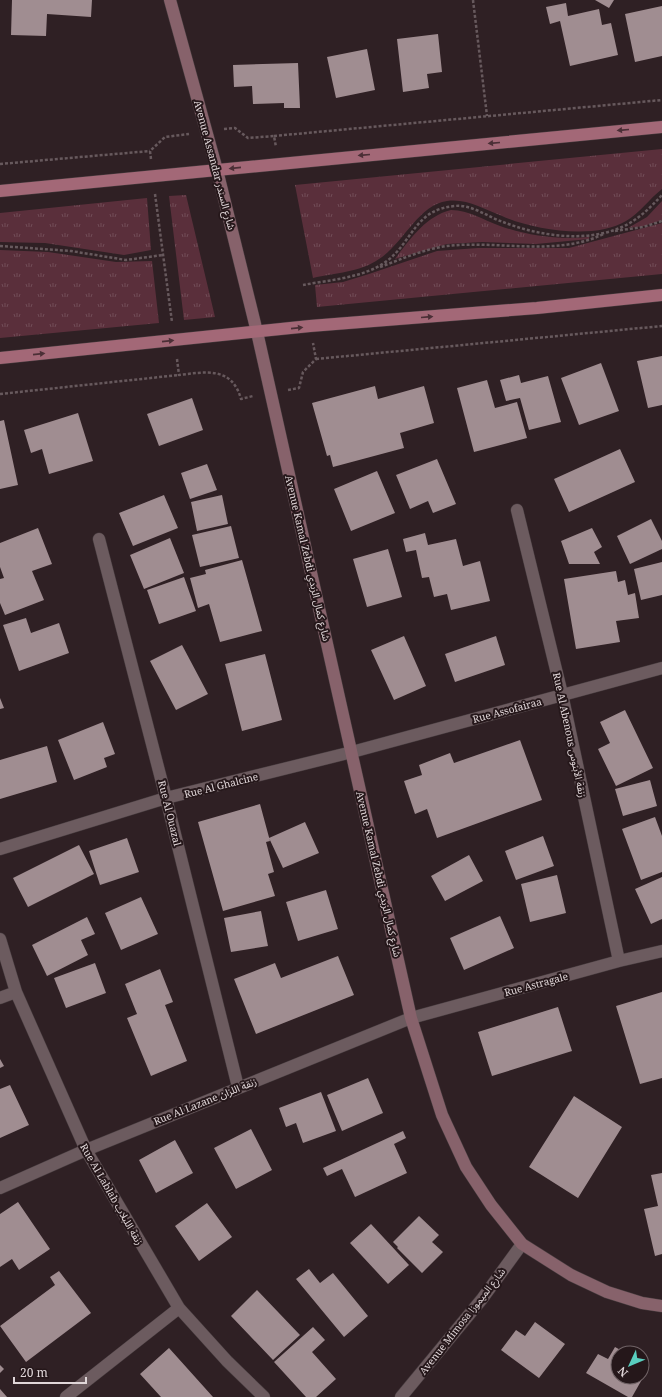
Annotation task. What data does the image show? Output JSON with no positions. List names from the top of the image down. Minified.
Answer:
{"streets":{"street":["Avenue Assandar شارع السندر","Avenue Kamal Zebdi شارع كمال الزبدي","Rue Assofairaa","Rue Al Abenous زنقة الأبنوس","Rue Al Ghalcine","Rue Al Ouazal","Rue Astragale","Rue Al Lazane زنقة اللزان","Rue Al Lablab زنقة اللبلاب","Avenue Mimosa شارع الميموزا"]},"crossings":[["Avenue Assandar شارع السندر","Avenue Kamal Zebdi شارع كمال الزبدي"],["Avenue Kamal Zebdi شارع كمال الزبدي","Rue Assofairaa"],["Avenue Kamal Zebdi شارع كمال الزبدي","Rue Al Ghalcine"],["Avenue Kamal Zebdi شارع كمال الزبدي","Rue Astragale"],["Avenue Kamal Zebdi شارع كمال الزبدي","Rue Al Lazane زنقة اللزان"],["Avenue Kamal Zebdi شارع كمال الزبدي","Avenue Mimosa شارع الميموزا"],["Rue Assofairaa","Rue Al Abenous زنقة الأبنوس"],["Rue Assofairaa","Rue Al Ghalcine"],["Rue Al Abenous زنقة الأبنوس","Rue Astragale"],["Rue Al Ghalcine","Rue Al Ouazal"],["Rue Al Ouazal","Rue Al Lazane زنقة اللزان"],["Rue Astragale","Rue Al Lazane زنقة اللزان"],["Rue Al Lazane زنقة اللزان","Rue Al Lablab زنقة اللبلاب"]],"scale_bar":"20 m","north":"bottom left"}
